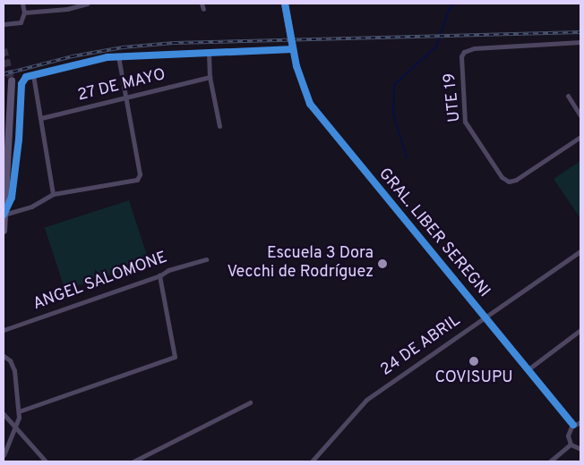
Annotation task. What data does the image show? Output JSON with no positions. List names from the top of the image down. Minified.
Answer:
{"streets":{"street":["27 DE MAYO","UTE 19","GRAL. LIBER SEREGNI","ANGEL SALOMONE","24 DE ABRIL"]},"crossings":[["GRAL. LIBER SEREGNI","24 DE ABRIL"]],"places":["Escuela 3 Dora Vecchi de Rodríguez","COVISUPU"]}
